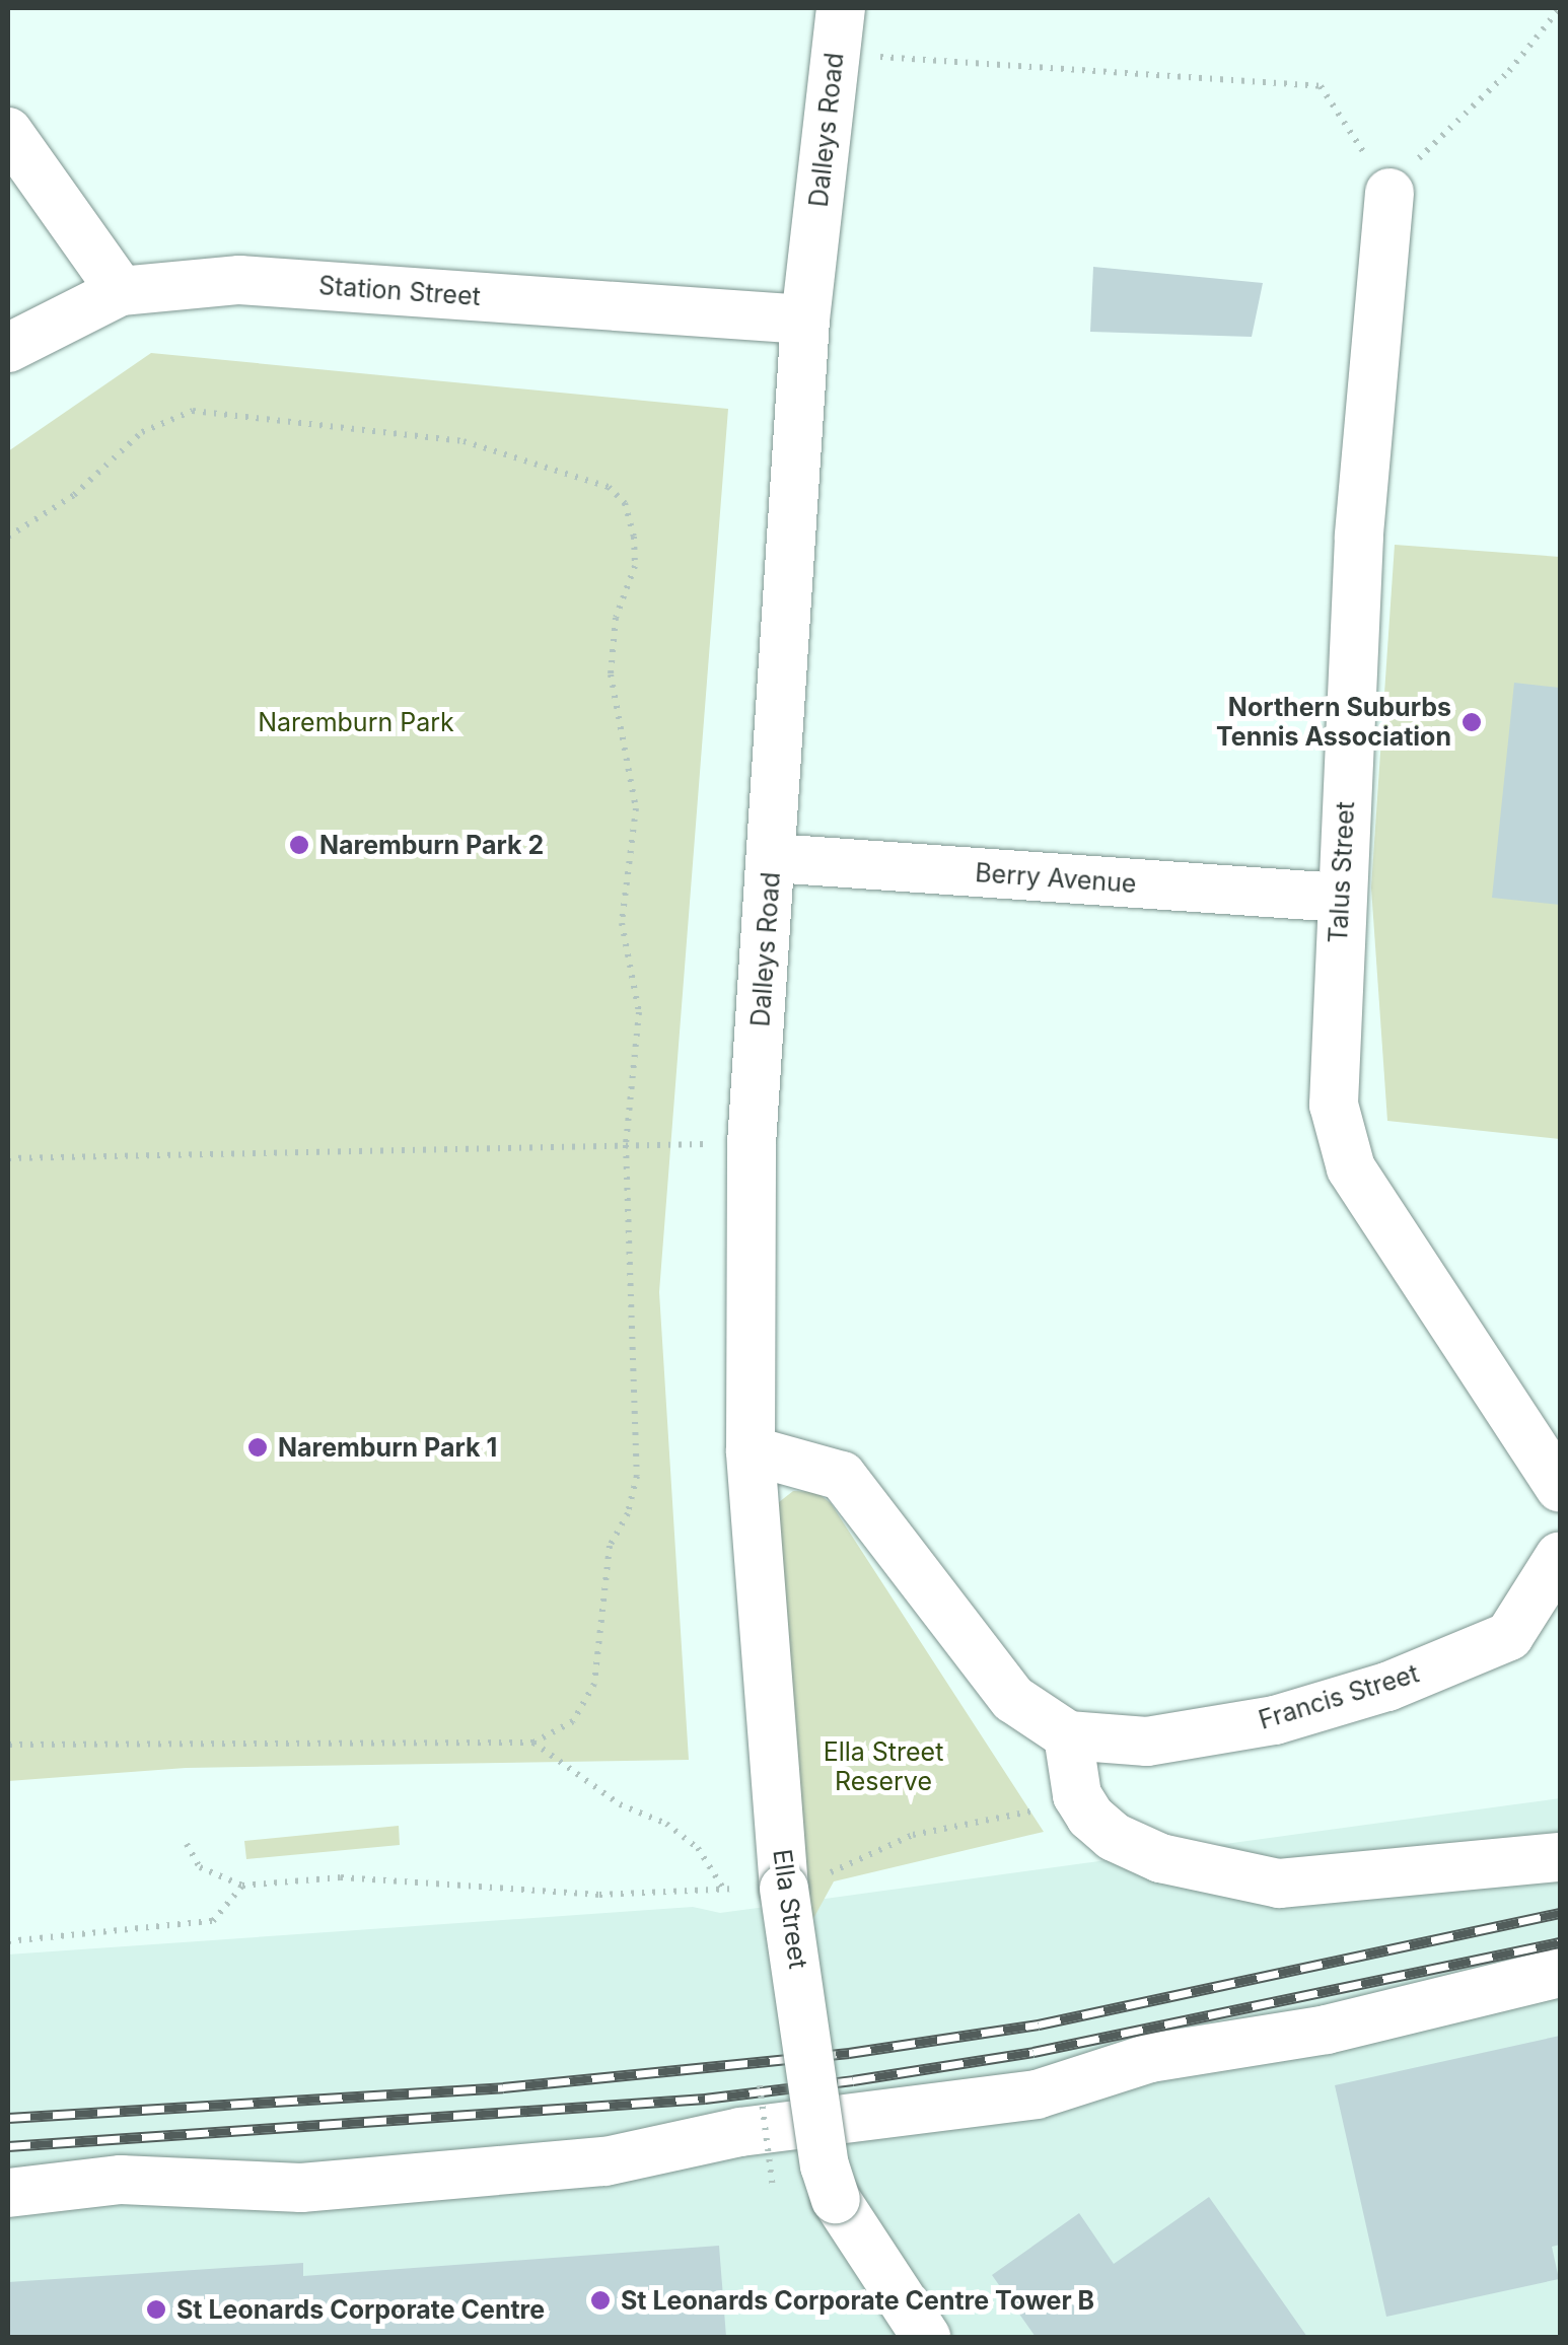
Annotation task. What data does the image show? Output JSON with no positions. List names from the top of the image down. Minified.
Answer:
{"streets":{"street":["Dalleys Road","Station Street","Talus Street","Berry Avenue","Francis Street","Ella Street"]},"crossings":[["Dalleys Road","Station Street"],["Dalleys Road","Berry Avenue"],["Dalleys Road","Ella Street"],["Talus Street","Berry Avenue"]],"parks":["Naremburn Park","Ella Street Reserve"],"places":["Northern Suburbs Tennis Association","Naremburn Park 2","Naremburn Park 1","St Leonards Corporate Centre Tower B","St Leonards Corporate Centre"]}
